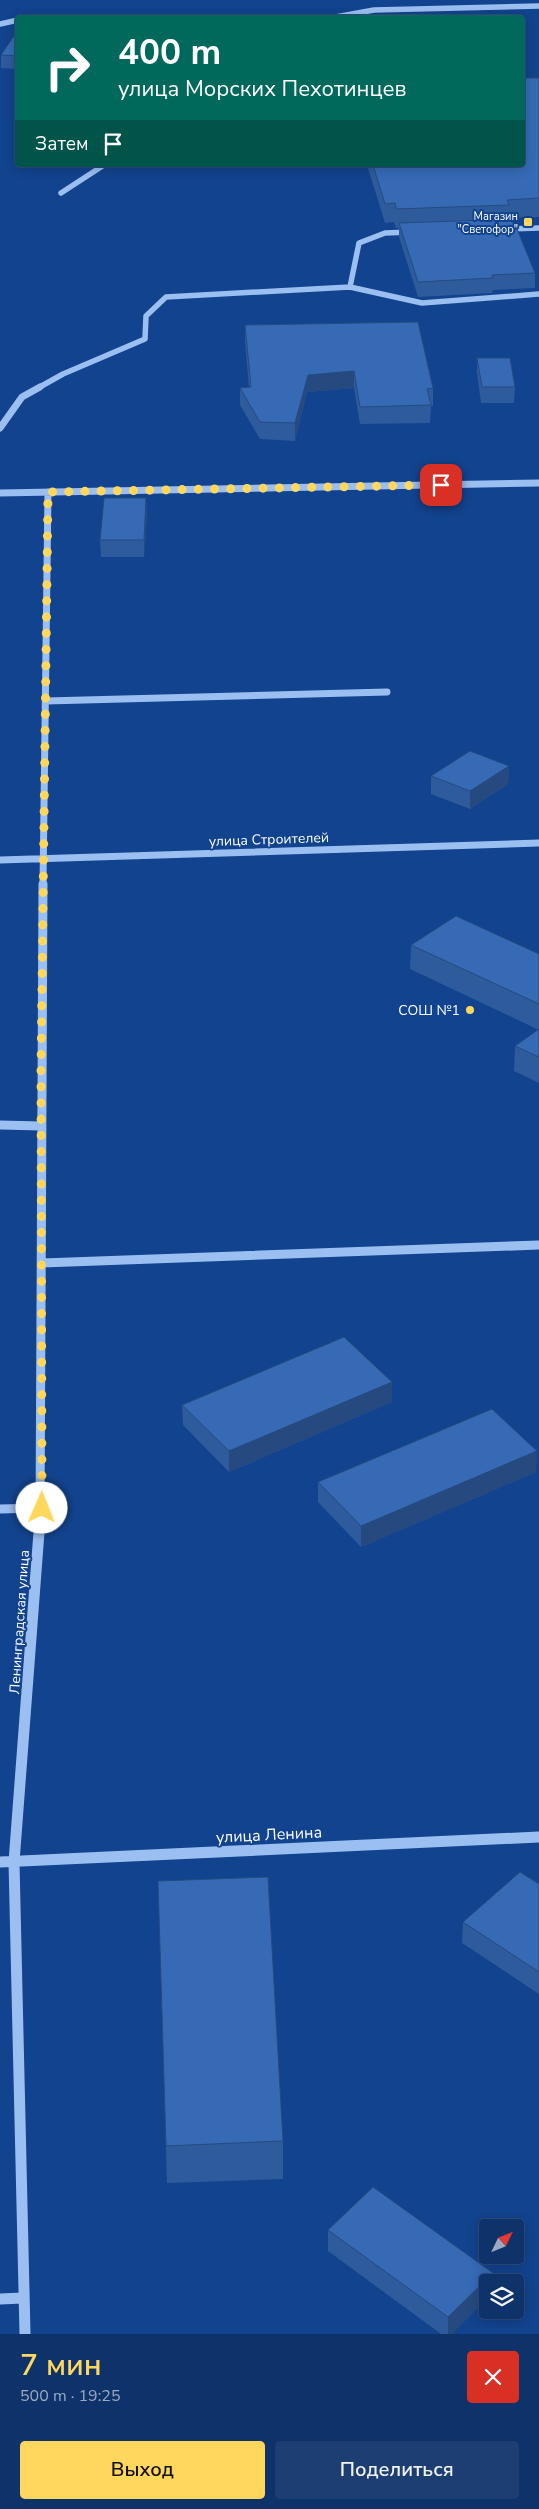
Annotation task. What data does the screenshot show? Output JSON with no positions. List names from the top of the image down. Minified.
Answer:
{"streets":{"street":["улица Строителей","Ленинградская улица","улица Ленина"]},"crossings":[["улица Строителей","Ленинградская улица"],["Ленинградская улица","улица Ленина"]],"places":{"transit":["Магазин \"Светофор\""],"other":["СОШ №1"]},"north":"top right","page":{"turn":["400 m","улица Морских Пехотинцев"],"then":"Затем","heading":["7 мин","500 m · 19:25"],"buttons":["Выход","Поделиться"]}}
